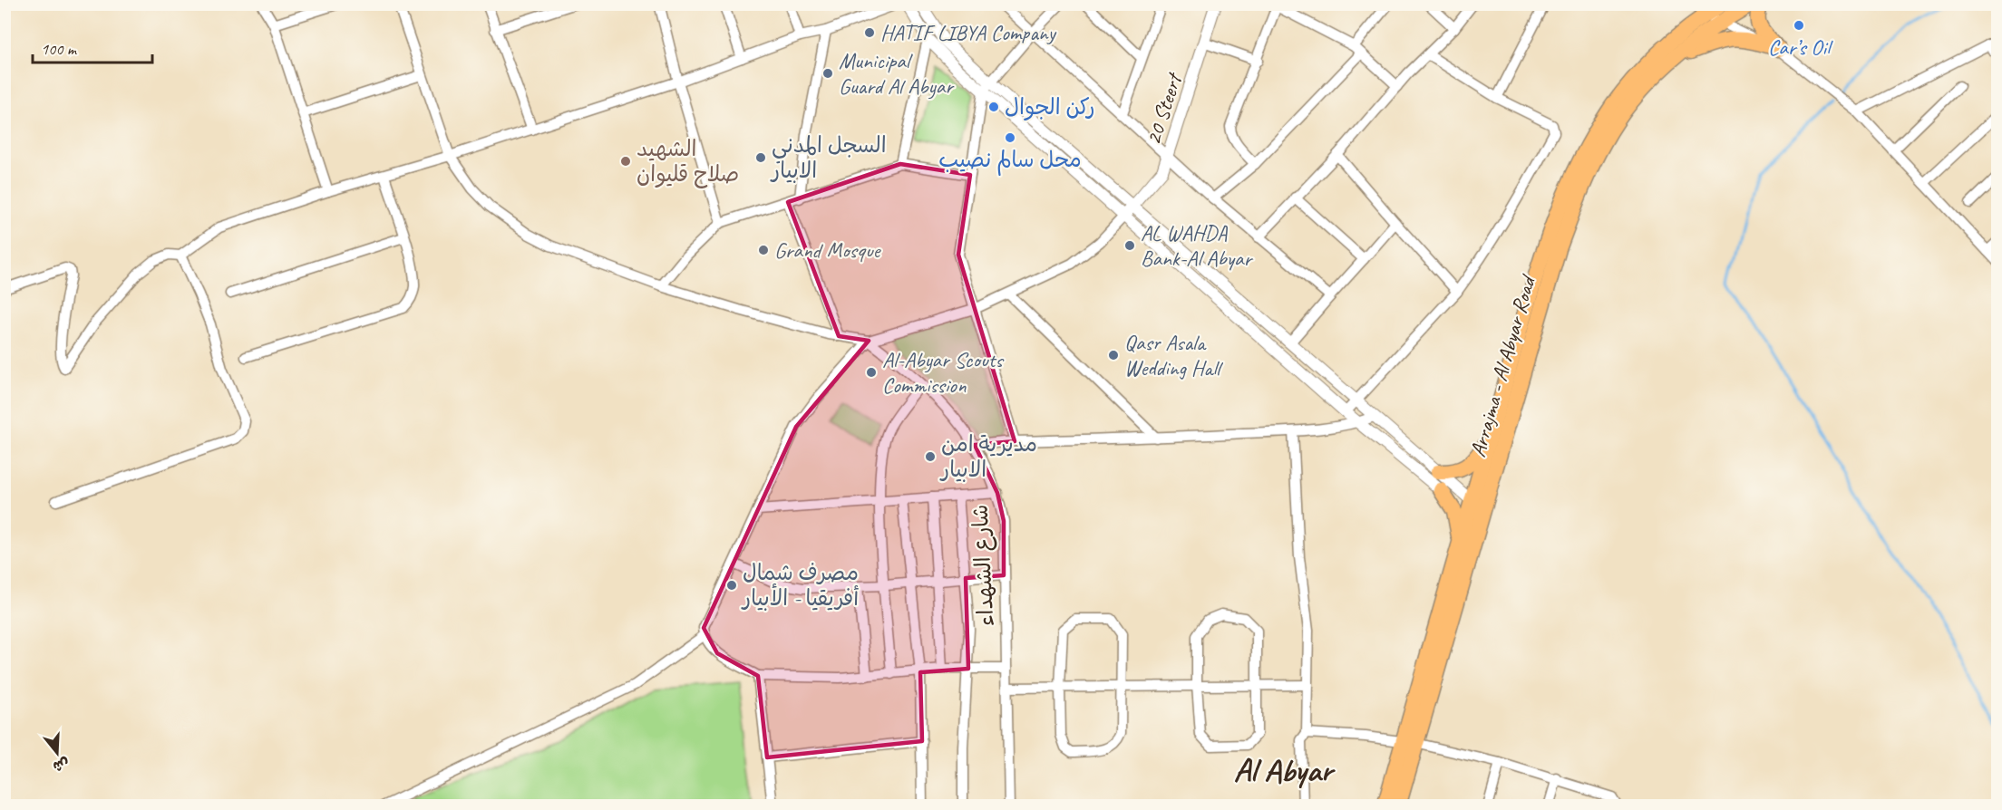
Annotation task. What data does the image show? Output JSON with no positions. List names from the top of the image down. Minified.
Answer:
{"streets":{"highway":["Arrajma - Al Abyar Road"],"street":["20 Steert","شارع الشهداء"]},"districts":["Al Abyar"],"places":["Car’s Oil","HATIF LIBYA Company","Municipal Guard Al Abyar","ركن الجوال","محل سالم نصيب","السجل المدني الابيار","الشهيد صلاح قليوان","AL WAHDA Bank-Al Abyar","Grand Mosque","Qasr Asala Wedding Hall","Al-Abyar Scouts Commission","مديرية امن الابيار","مصرف شمال أفريقيا - الأبيار"],"scale_bar":"100 m","north":"bottom"}
